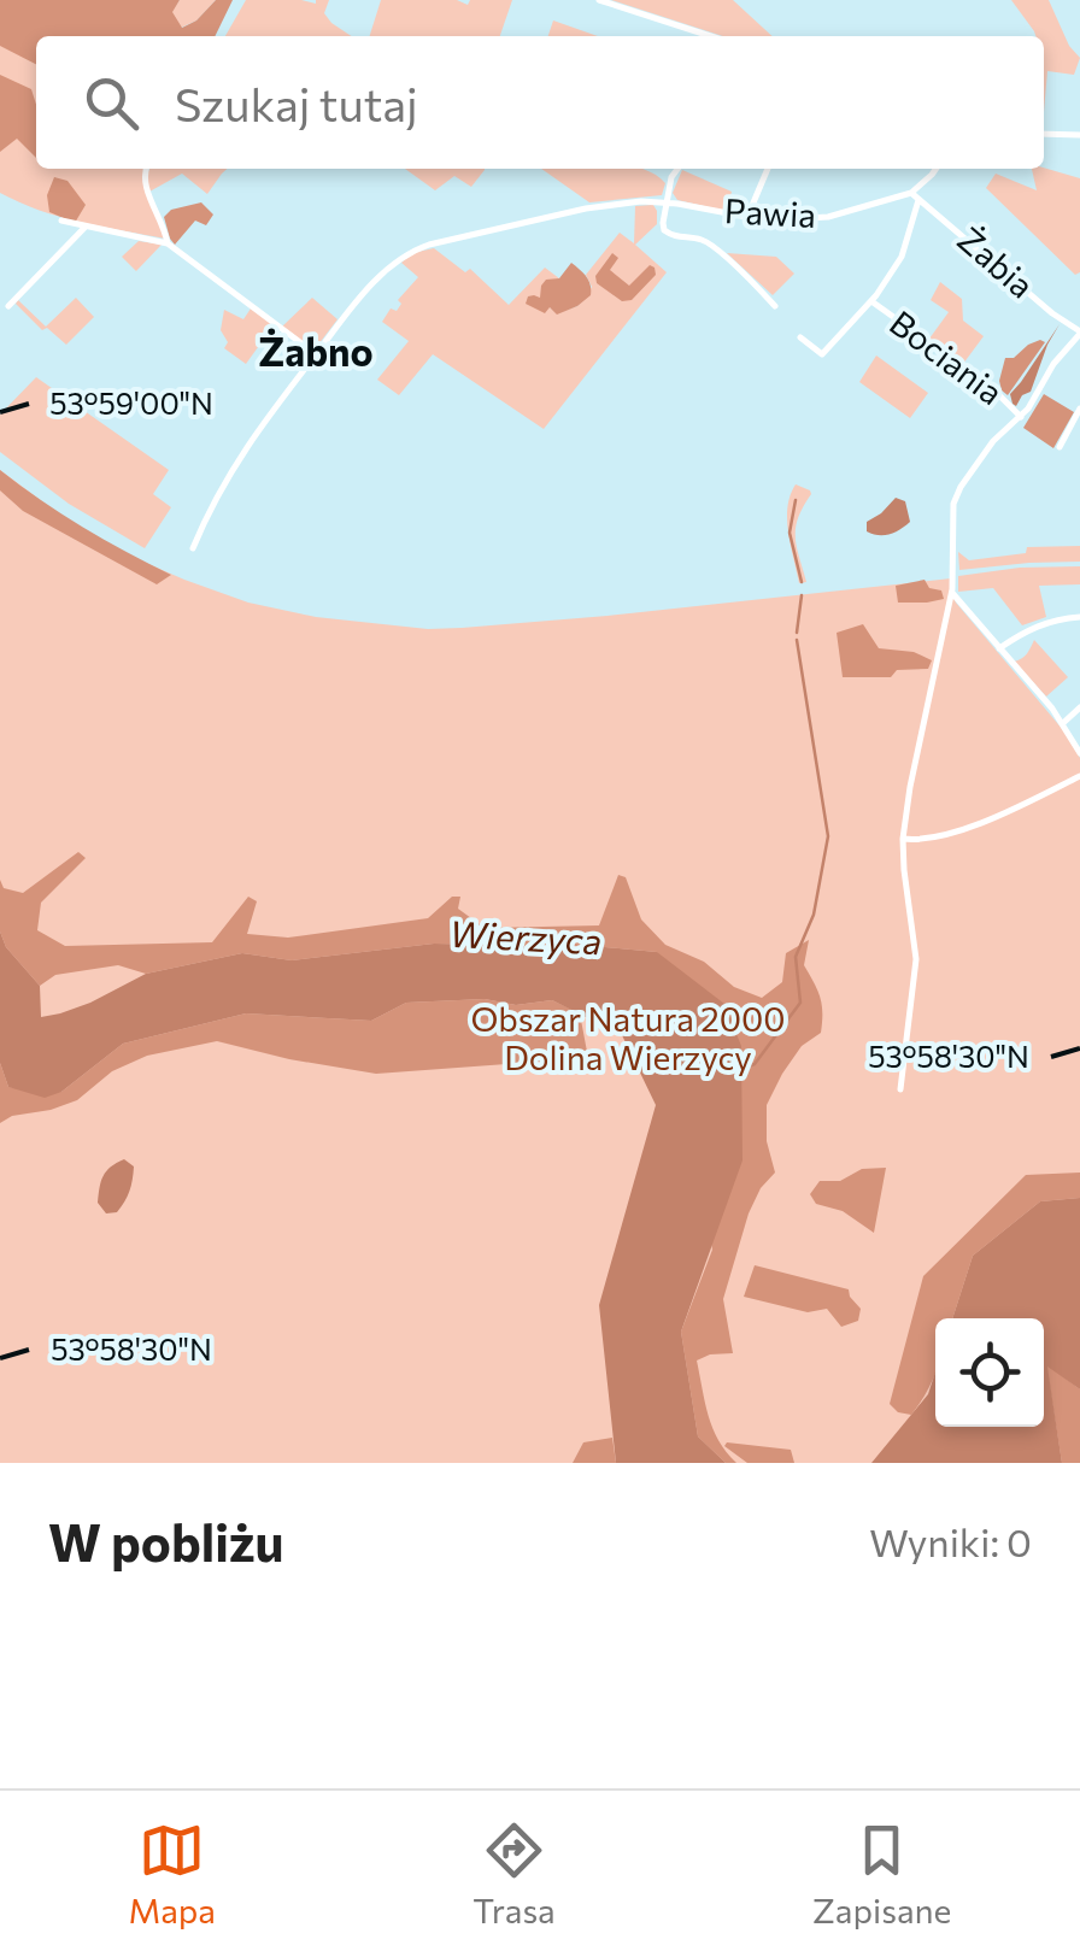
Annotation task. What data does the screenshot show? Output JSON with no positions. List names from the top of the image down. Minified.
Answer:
{"streets":{"street":["Pawia","Żabia","Bociania"]},"crossings":[["Pawia","Żabia"]],"districts":["Żabno"],"water":["Wierzyca"],"parks":["Obszar Natura 2000 Dolina Wierzycy"],"page":{"search":"Szukaj tutaj","heading":["W pobliżu","Wyniki: 0"],"nav":["Mapa","Trasa","Zapisane"]},"coordinates":["53°59'00\"N","53°58'30\"N"]}
